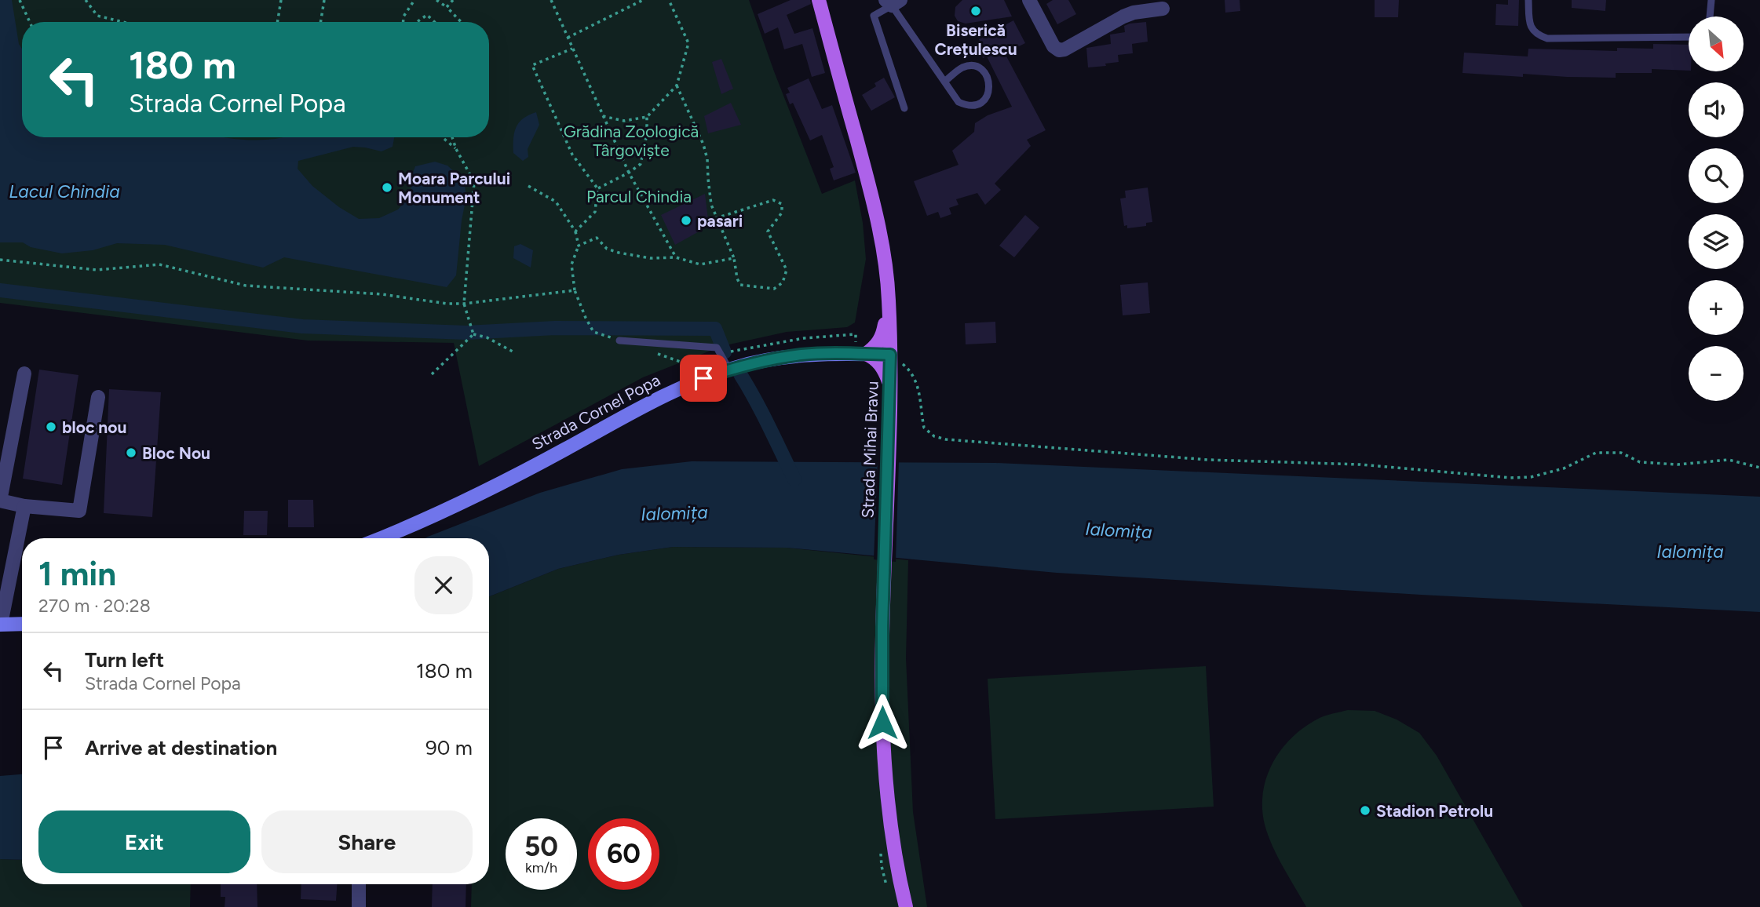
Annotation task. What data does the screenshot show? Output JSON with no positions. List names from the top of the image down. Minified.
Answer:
{"streets":{"main road":["Strada Cornel Popa","Strada Mihai Bravu"]},"crossings":[["Strada Cornel Popa","Strada Mihai Bravu"]],"water":["Lacul Chindia","Ialomița"],"parks":["Grădina Zoologică Târgoviște","Parcul Chindia"],"places":["Biserică Crețulescu","Moara Parcului Monument","pasari","bloc nou","Bloc Nou","Stadion Petrolu"],"north":"bottom right","page":{"map_buttons":["+","−"],"turn":["180 m","Strada Cornel Popa"],"heading":["1 min","270 m · 20:28"],"list":[{"name":"Turn left","note":"Strada Cornel Popa","value":"180 m"},{"name":"Arrive at destination","value":"90 m"}],"buttons":["Exit","Share"],"speed":"50 km/h","limit":"60"}}
